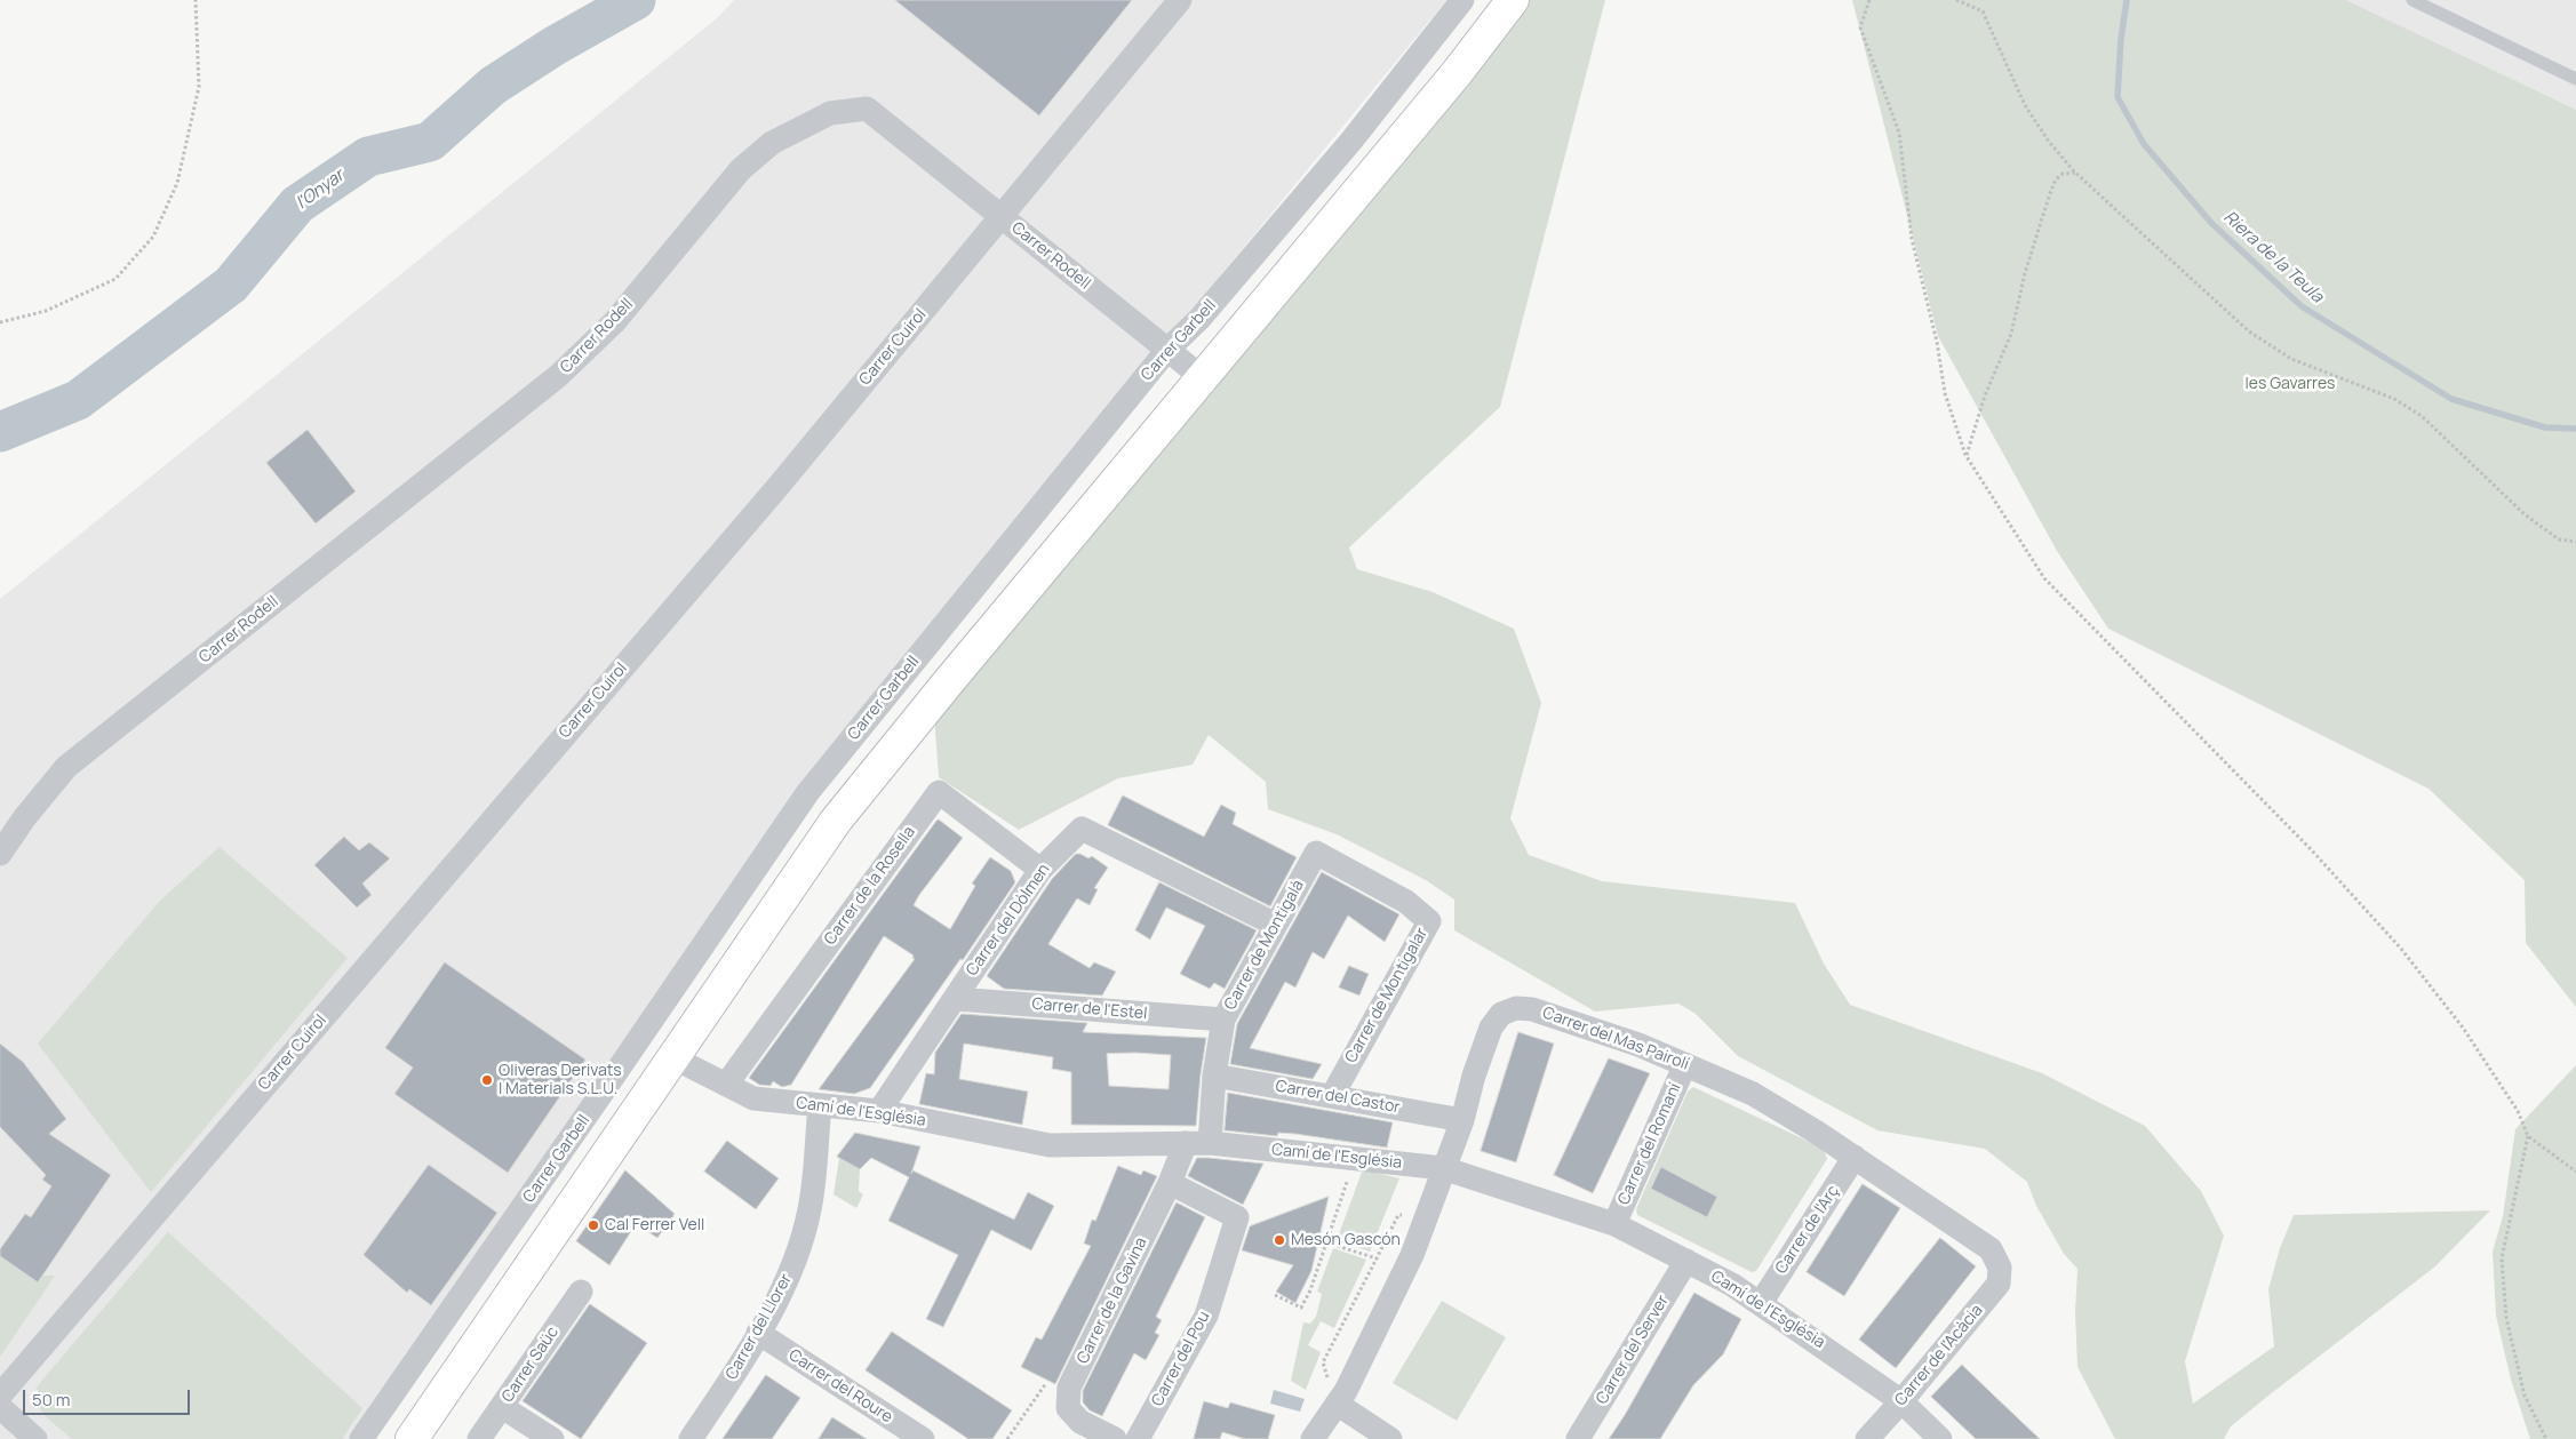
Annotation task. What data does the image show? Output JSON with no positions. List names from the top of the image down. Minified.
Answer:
{"streets":{"street":["Carrer Rodell","Carrer Garbell","Carrer Cuirol","Carrer de la Rosella","Carrer del Dòlmen","Carrer de Montigalà","Carrer de Montigalar","Carrer de l'Estel","Carrer del Mas Pairolí","Carrer del Castor","Camí de l'Església","Carrer del Romaní","Carrer de l'Arç","Carrer de la Gavina","Carrer del Llorer","Carrer del Server","Carrer de l'Acàcia","Carrer del Pou","Carrer Saüc","Carrer del Roure"]},"crossings":[["Carrer Rodell","Carrer Garbell"],["Carrer Rodell","Carrer Cuirol"],["Carrer de la Rosella","Carrer del Dòlmen"],["Carrer de la Rosella","Camí de l'Església"],["Carrer del Dòlmen","Carrer de Montigalà"],["Carrer del Dòlmen","Carrer de l'Estel"],["Carrer del Dòlmen","Camí de l'Església"],["Carrer de Montigalà","Carrer de Montigalar"],["Carrer de Montigalà","Carrer de l'Estel"],["Carrer de Montigalà","Carrer del Castor"],["Carrer de Montigalà","Camí de l'Església"],["Carrer de Montigalà","Carrer de la Gavina"],["Carrer de Montigalar","Carrer del Castor"],["Carrer del Mas Pairolí","Carrer del Castor"],["Carrer del Mas Pairolí","Camí de l'Església"],["Carrer del Mas Pairolí","Carrer del Romaní"],["Carrer del Mas Pairolí","Carrer de l'Arç"],["Carrer del Mas Pairolí","Carrer de l'Acàcia"],["Camí de l'Església","Carrer del Romaní"],["Camí de l'Església","Carrer de l'Arç"],["Camí de l'Església","Carrer de la Gavina"],["Camí de l'Església","Carrer del Llorer"],["Camí de l'Església","Carrer del Server"],["Camí de l'Església","Carrer de l'Acàcia"],["Carrer de la Gavina","Carrer del Pou"],["Carrer del Llorer","Carrer del Roure"]],"water":["l'Onyar","Riera de la Teula"],"parks":["les Gavarres"],"places":["Oliveras Derivats I Materials S.L.U.","Cal Ferrer Vell","Mesón Gascón"],"scale_bar":"50 m"}
